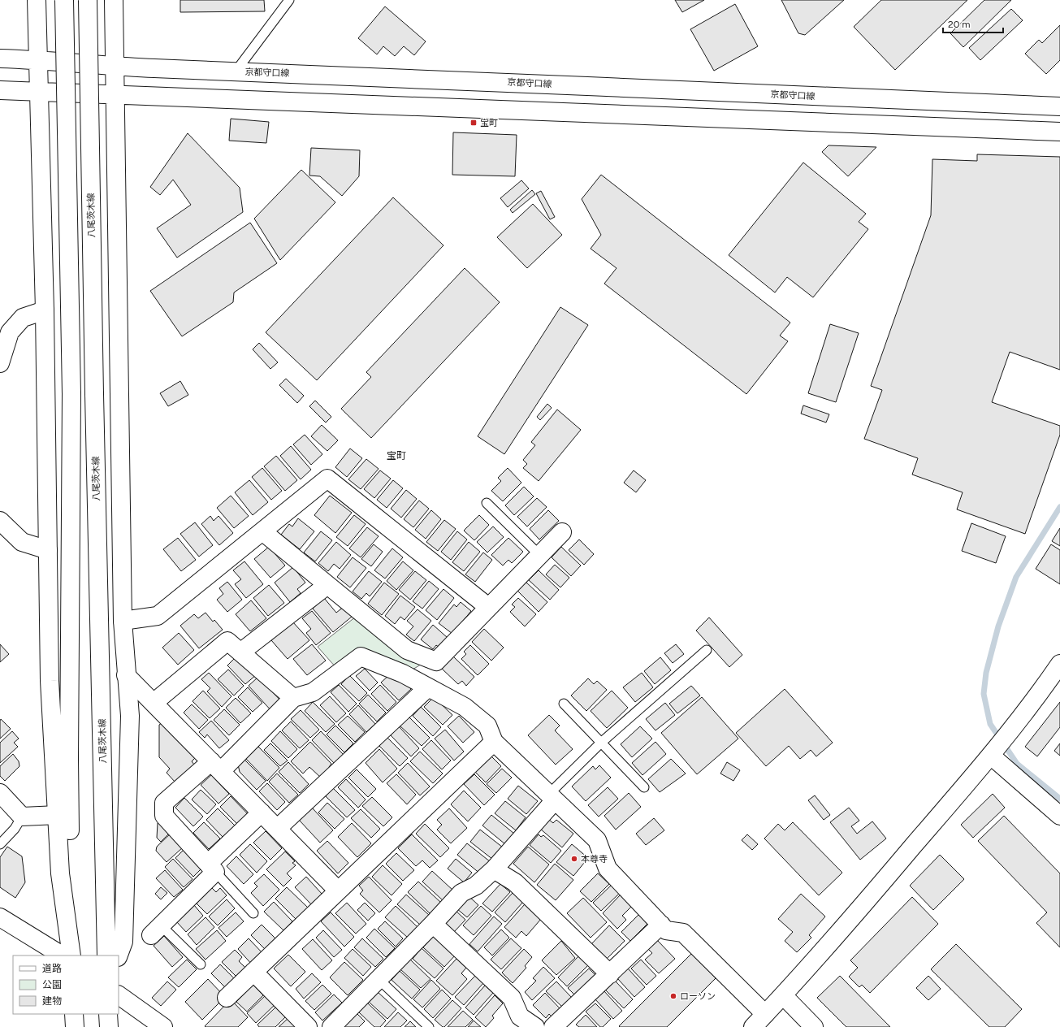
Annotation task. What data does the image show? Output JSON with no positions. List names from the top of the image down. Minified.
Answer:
{"streets":{"main road":["京都守口線","八尾茨木線"]},"districts":["宝町"],"places":{"transit":["宝町"],"other":["本尊寺","ローソン"]},"legend":["道路","公園","建物"],"scale_bar":"20 m"}
